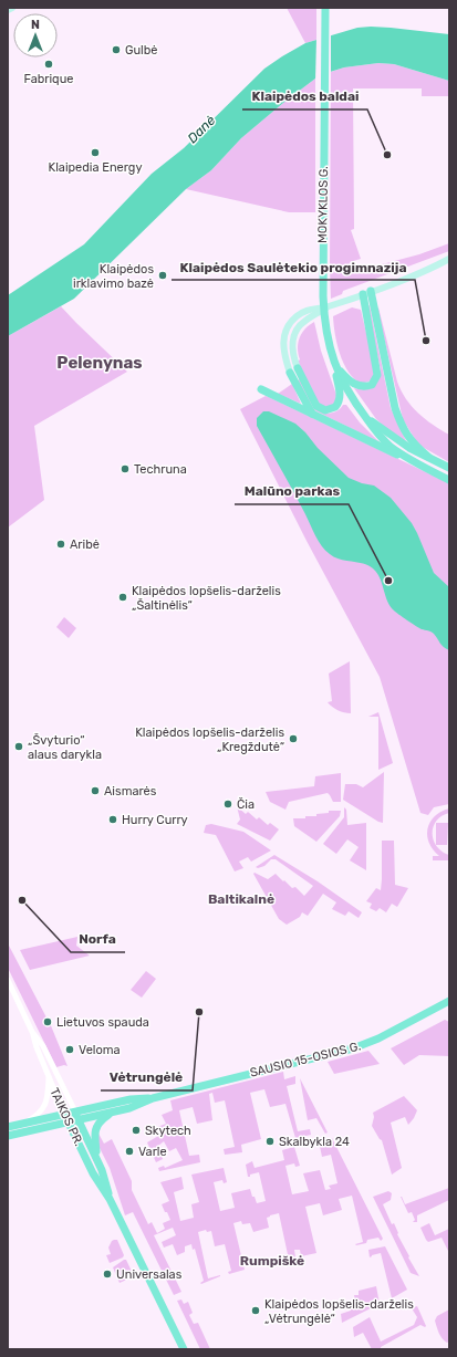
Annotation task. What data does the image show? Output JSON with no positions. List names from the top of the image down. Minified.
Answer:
{"streets":{"main road":["MOKYKLOS G.","SAUSIO 15-OSIOS G.","TAIKOS PR."]},"crossings":[["SAUSIO 15-OSIOS G.","TAIKOS PR."]],"districts":["Pelenynas","Baltikalnė","Rumpiškė"],"water":["Danė"],"places":["Gulbė","Fabrique","Klaipedia Energy","Klaipėdos baldai","Klaipėdos irklavimo bazė","Klaipėdos Saulėtekio progimnazija","Techruna","Aribė","Malūno parkas","Klaipėdos lopšelis-darželis „Šaltinėlis“","Klaipėdos lopšelis-darželis „Kregždutė“","„Švyturio“ alaus darykla","Aismarės","Čia","Hurry Curry","Norfa","Vėtrungėlė","Lietuvos spauda","Veloma","Skytech","Skalbykla 24","Varle","Universalas","Klaipėdos lopšelis-darželis „Vėtrungėlė“"],"north":"top"}
